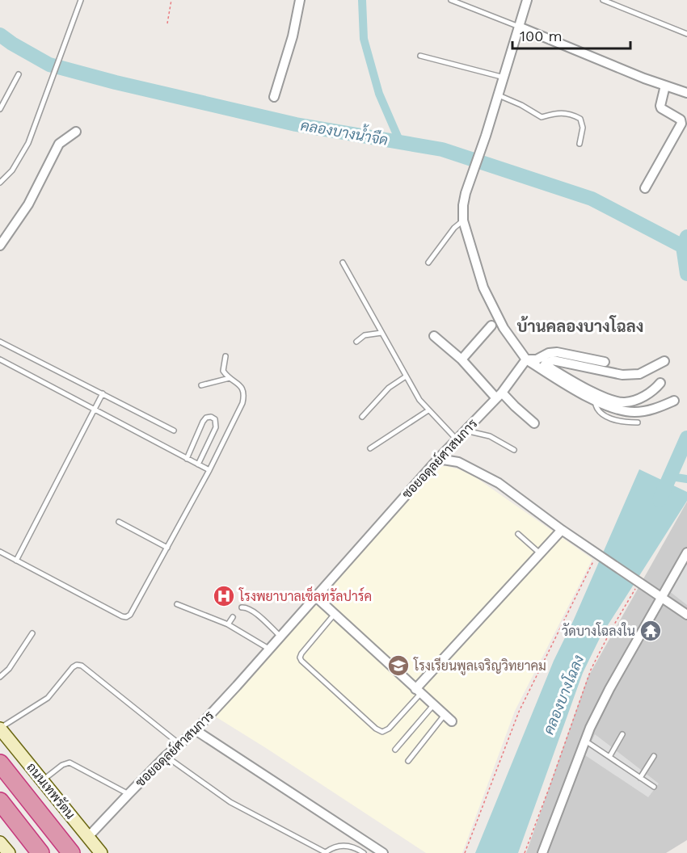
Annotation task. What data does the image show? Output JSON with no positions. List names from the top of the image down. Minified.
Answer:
{"streets":{"highway":["ถนนเทพรัตน"],"street":["ซอยอดุลย์ศาสนการ"]},"crossings":[["ซอยอดุลย์ศาสนการ","ถนนเทพรัตน"]],"districts":["บ้านคลองบางโฉลง"],"water":["คลองบางน้ำจืด","คลองบางโฉลง"],"places":{"hospital":["โรงพยาบาลเซ็ลทรัลปาร์ค"],"temple":["วัดบางโฉลงใน"],"school or university":["โรงเรียนพูลเจริญวิทยาคม"]},"scale_bar":"100 m"}
